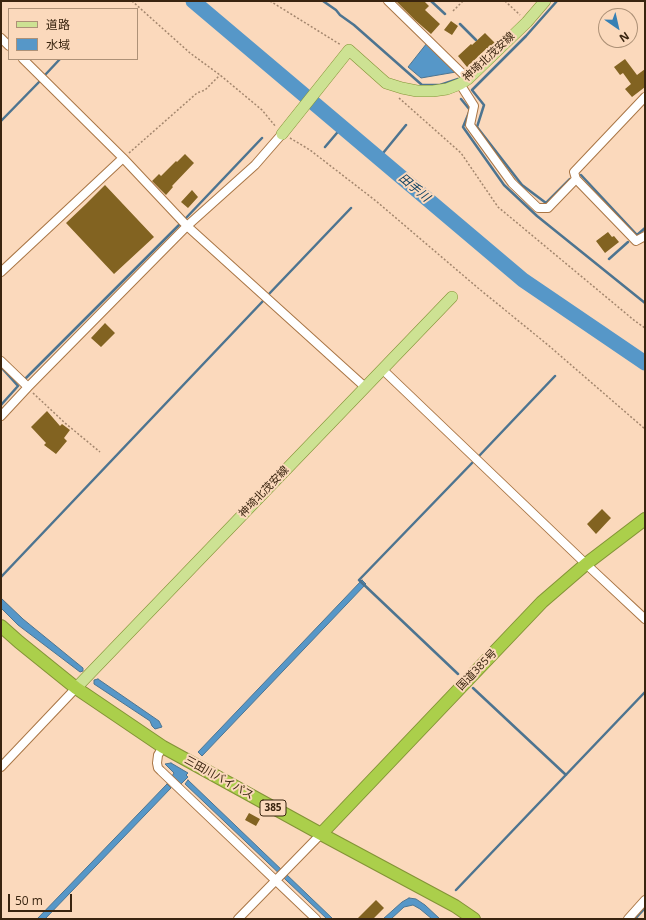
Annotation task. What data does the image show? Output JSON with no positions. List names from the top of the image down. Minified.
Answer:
{"streets":{"highway":["国道385号","三田川バイパス","385"],"main road":["神埼北茂安線"]},"crossings":[["神埼北茂安線","三田川バイパス"],["国道385号","三田川バイパス"]],"water":["田手川"],"legend":["道路","水域"],"scale_bar":"50 m","north":"bottom right"}
